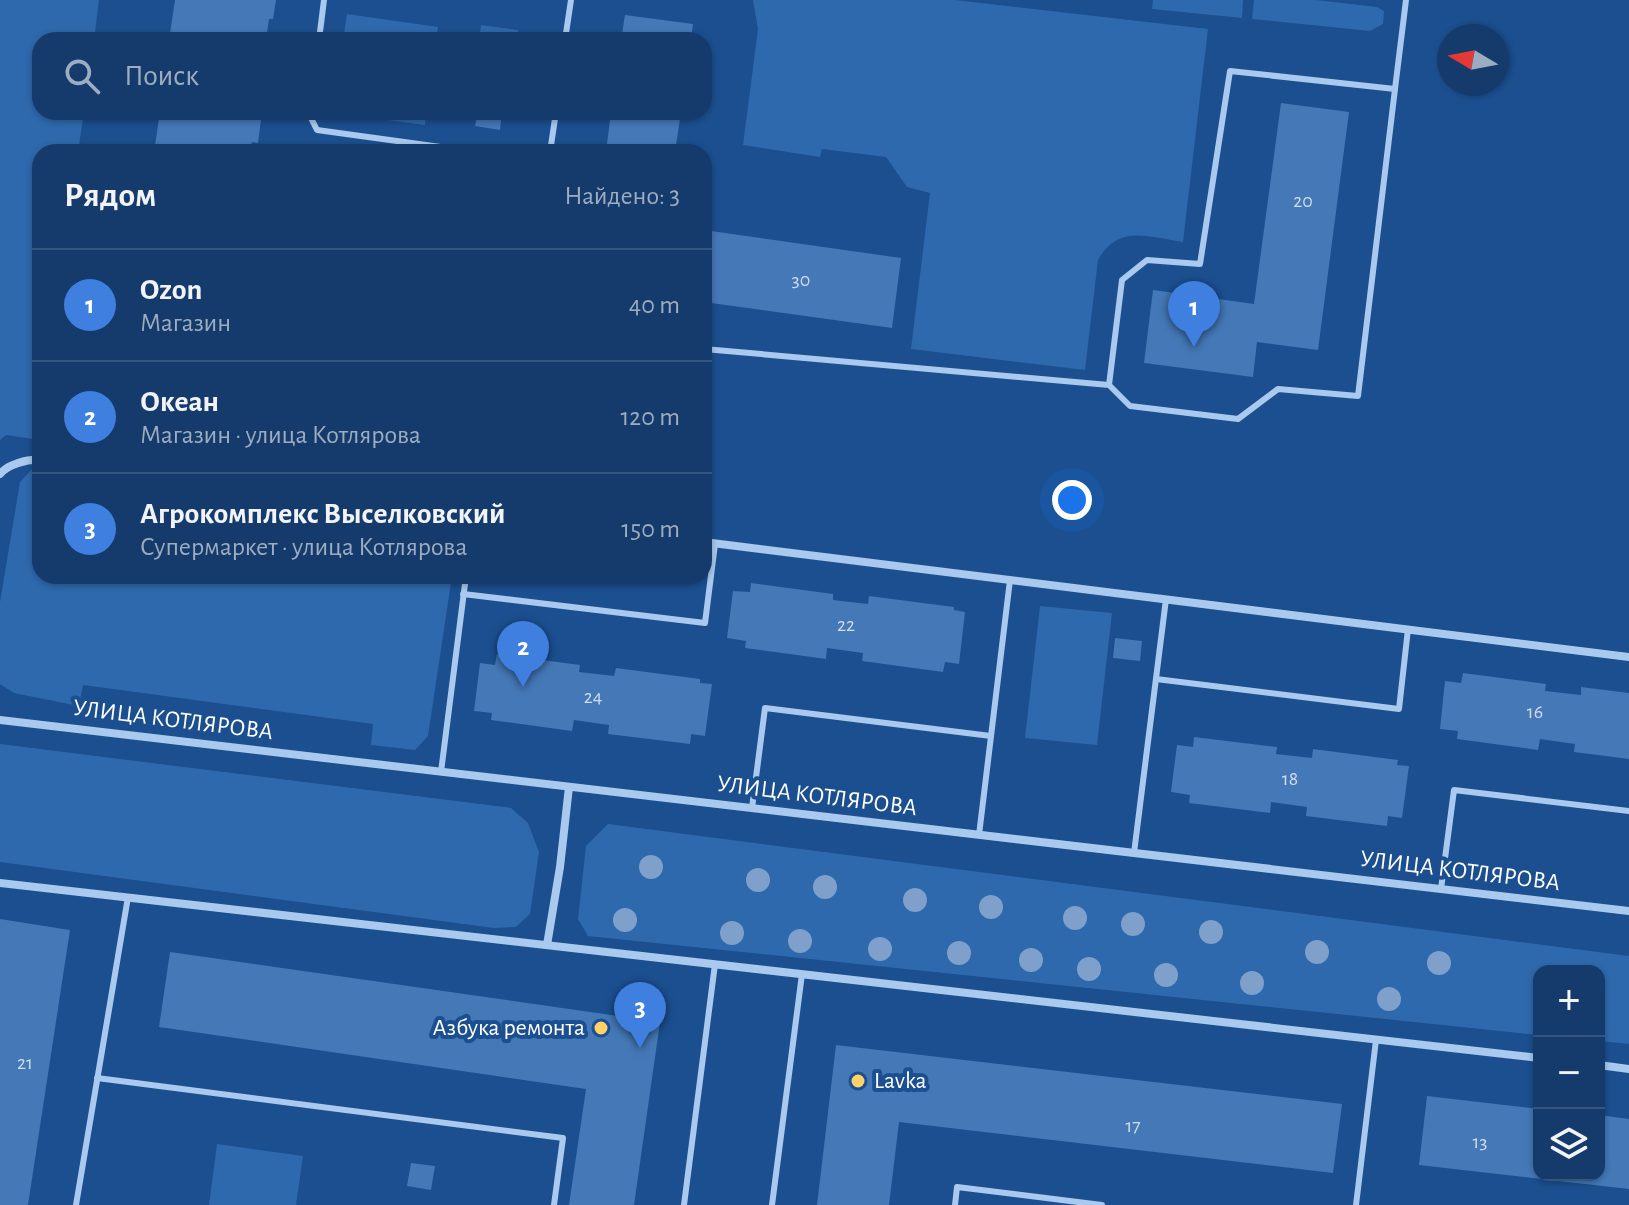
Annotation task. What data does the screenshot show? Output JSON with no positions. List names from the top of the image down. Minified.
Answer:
{"streets":{"street":["УЛИЦА КОТЛЯРОВА"]},"places":["Азбука ремонта","Lavka"],"house_numbers":["20","30","22","24","16","18","21","17","13"],"north":"left","page":{"search":"Поиск","heading":["Рядом","Найдено: 3"],"list":[{"mark":"1","name":"Ozon","note":"Магазин","value":"40 m"},{"mark":"2","name":"Океан","note":"Магазин · улица Котлярова","value":"120 m"},{"mark":"3","name":"Агрокомплекс Выселковский","note":"Супермаркет · улица Котлярова","value":"150 m"}],"pins":["1","2","3"],"map_buttons":["+","−"]}}
